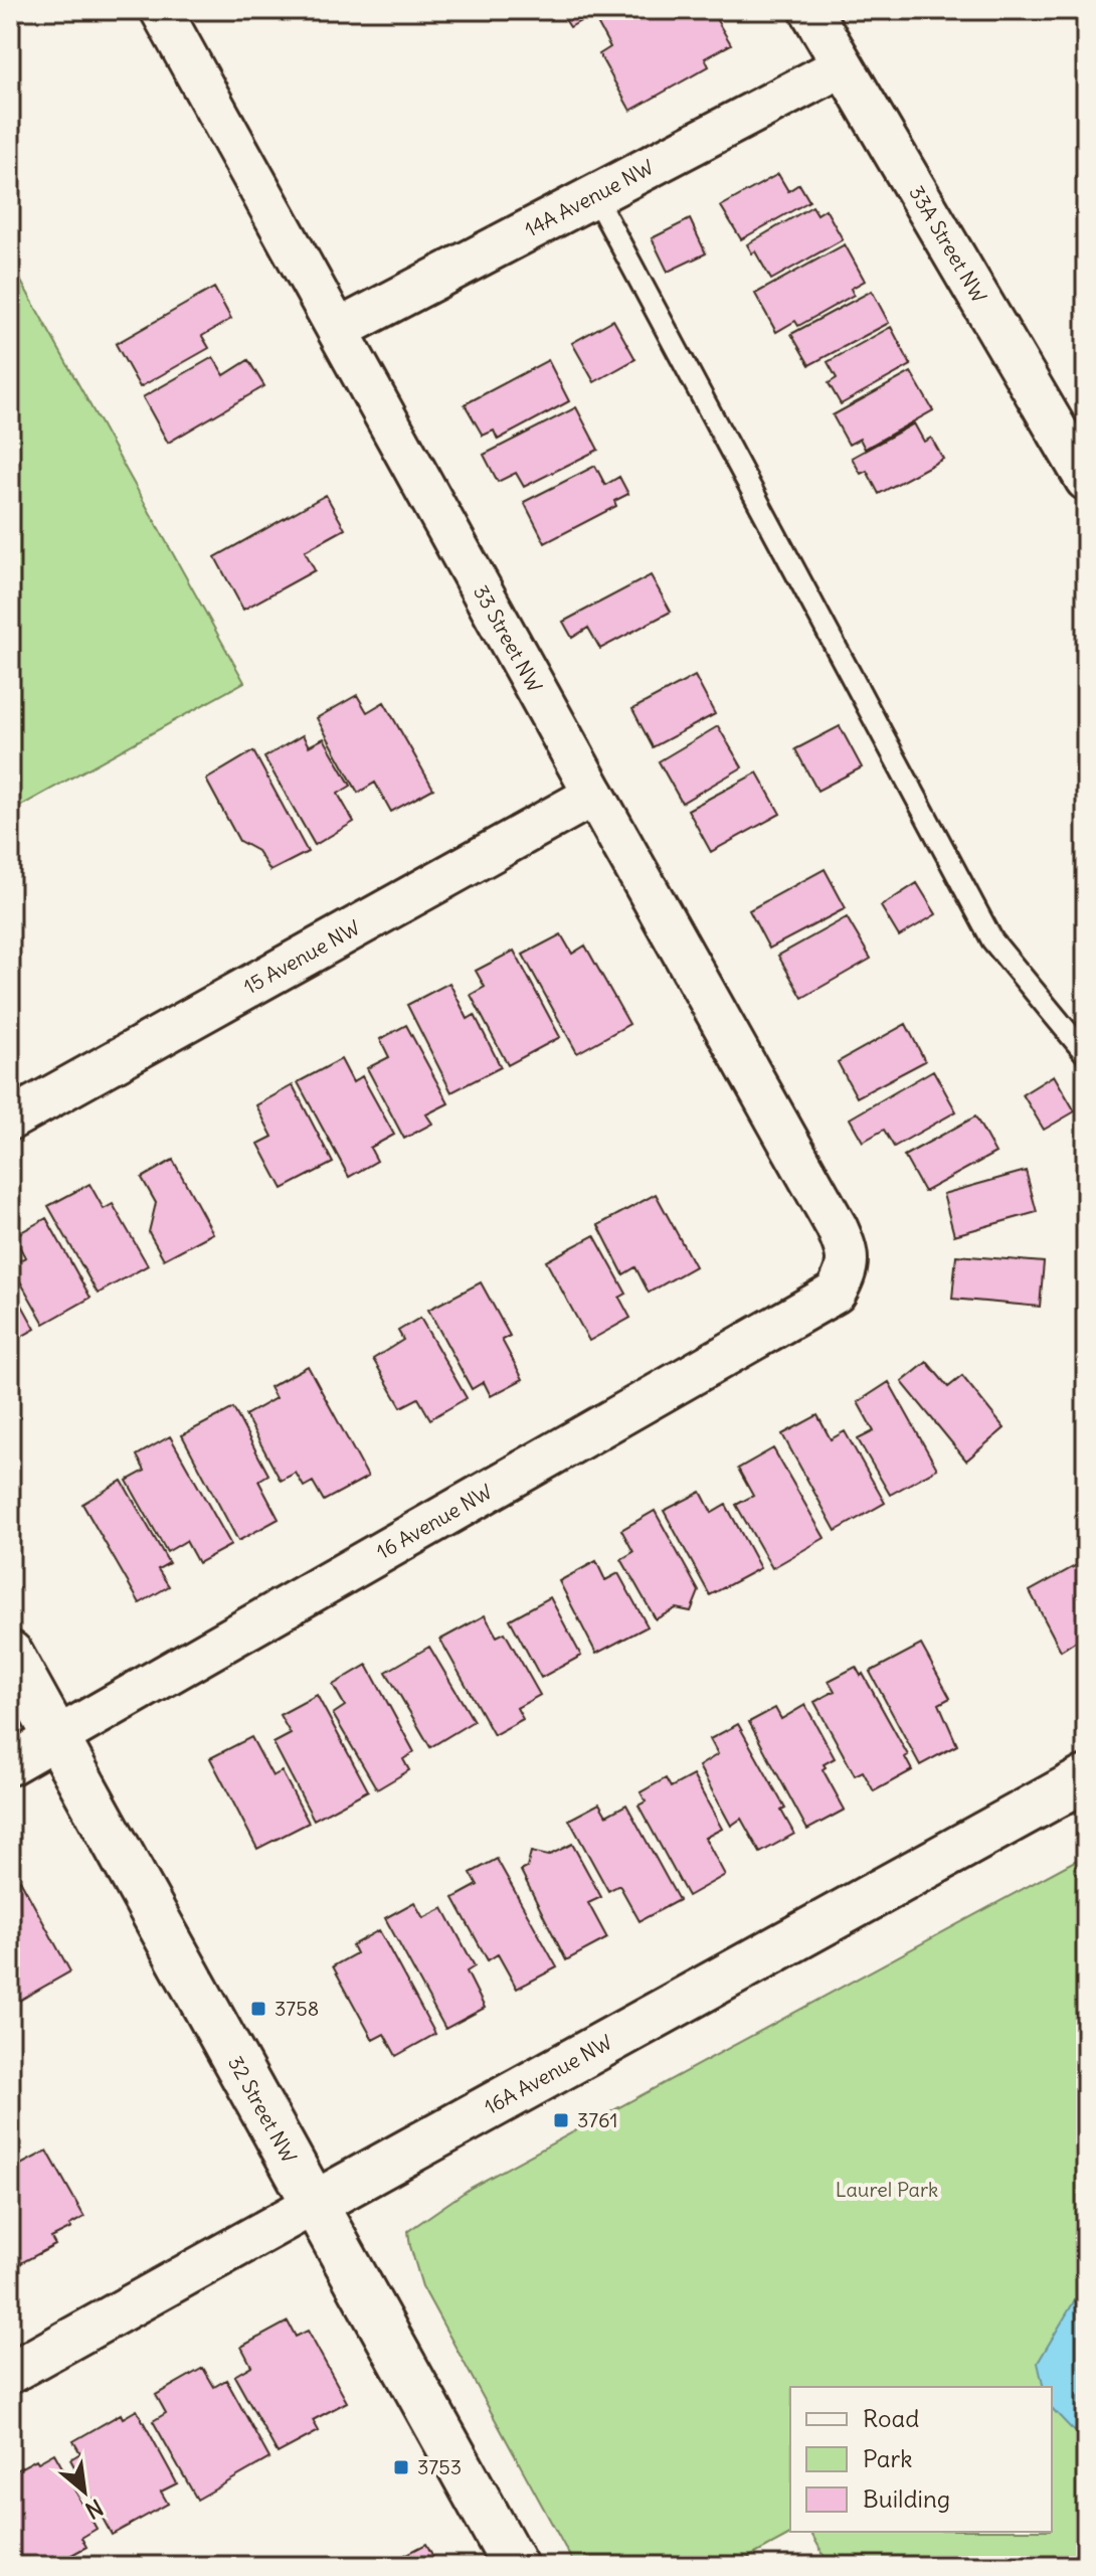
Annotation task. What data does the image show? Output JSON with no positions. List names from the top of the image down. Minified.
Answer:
{"streets":{"street":["14A Avenue NW","33A Street NW","33 Street NW","15 Avenue NW","16 Avenue NW","16A Avenue NW","32 Street NW"]},"crossings":[["14A Avenue NW","33A Street NW"],["14A Avenue NW","33 Street NW"],["33 Street NW","15 Avenue NW"],["33 Street NW","16 Avenue NW"],["16 Avenue NW","32 Street NW"],["16A Avenue NW","32 Street NW"]],"parks":["Laurel Park"],"places":{"transit":["3758","3761","3753"]},"legend":["Road","Park","Building"],"north":"bottom right"}
